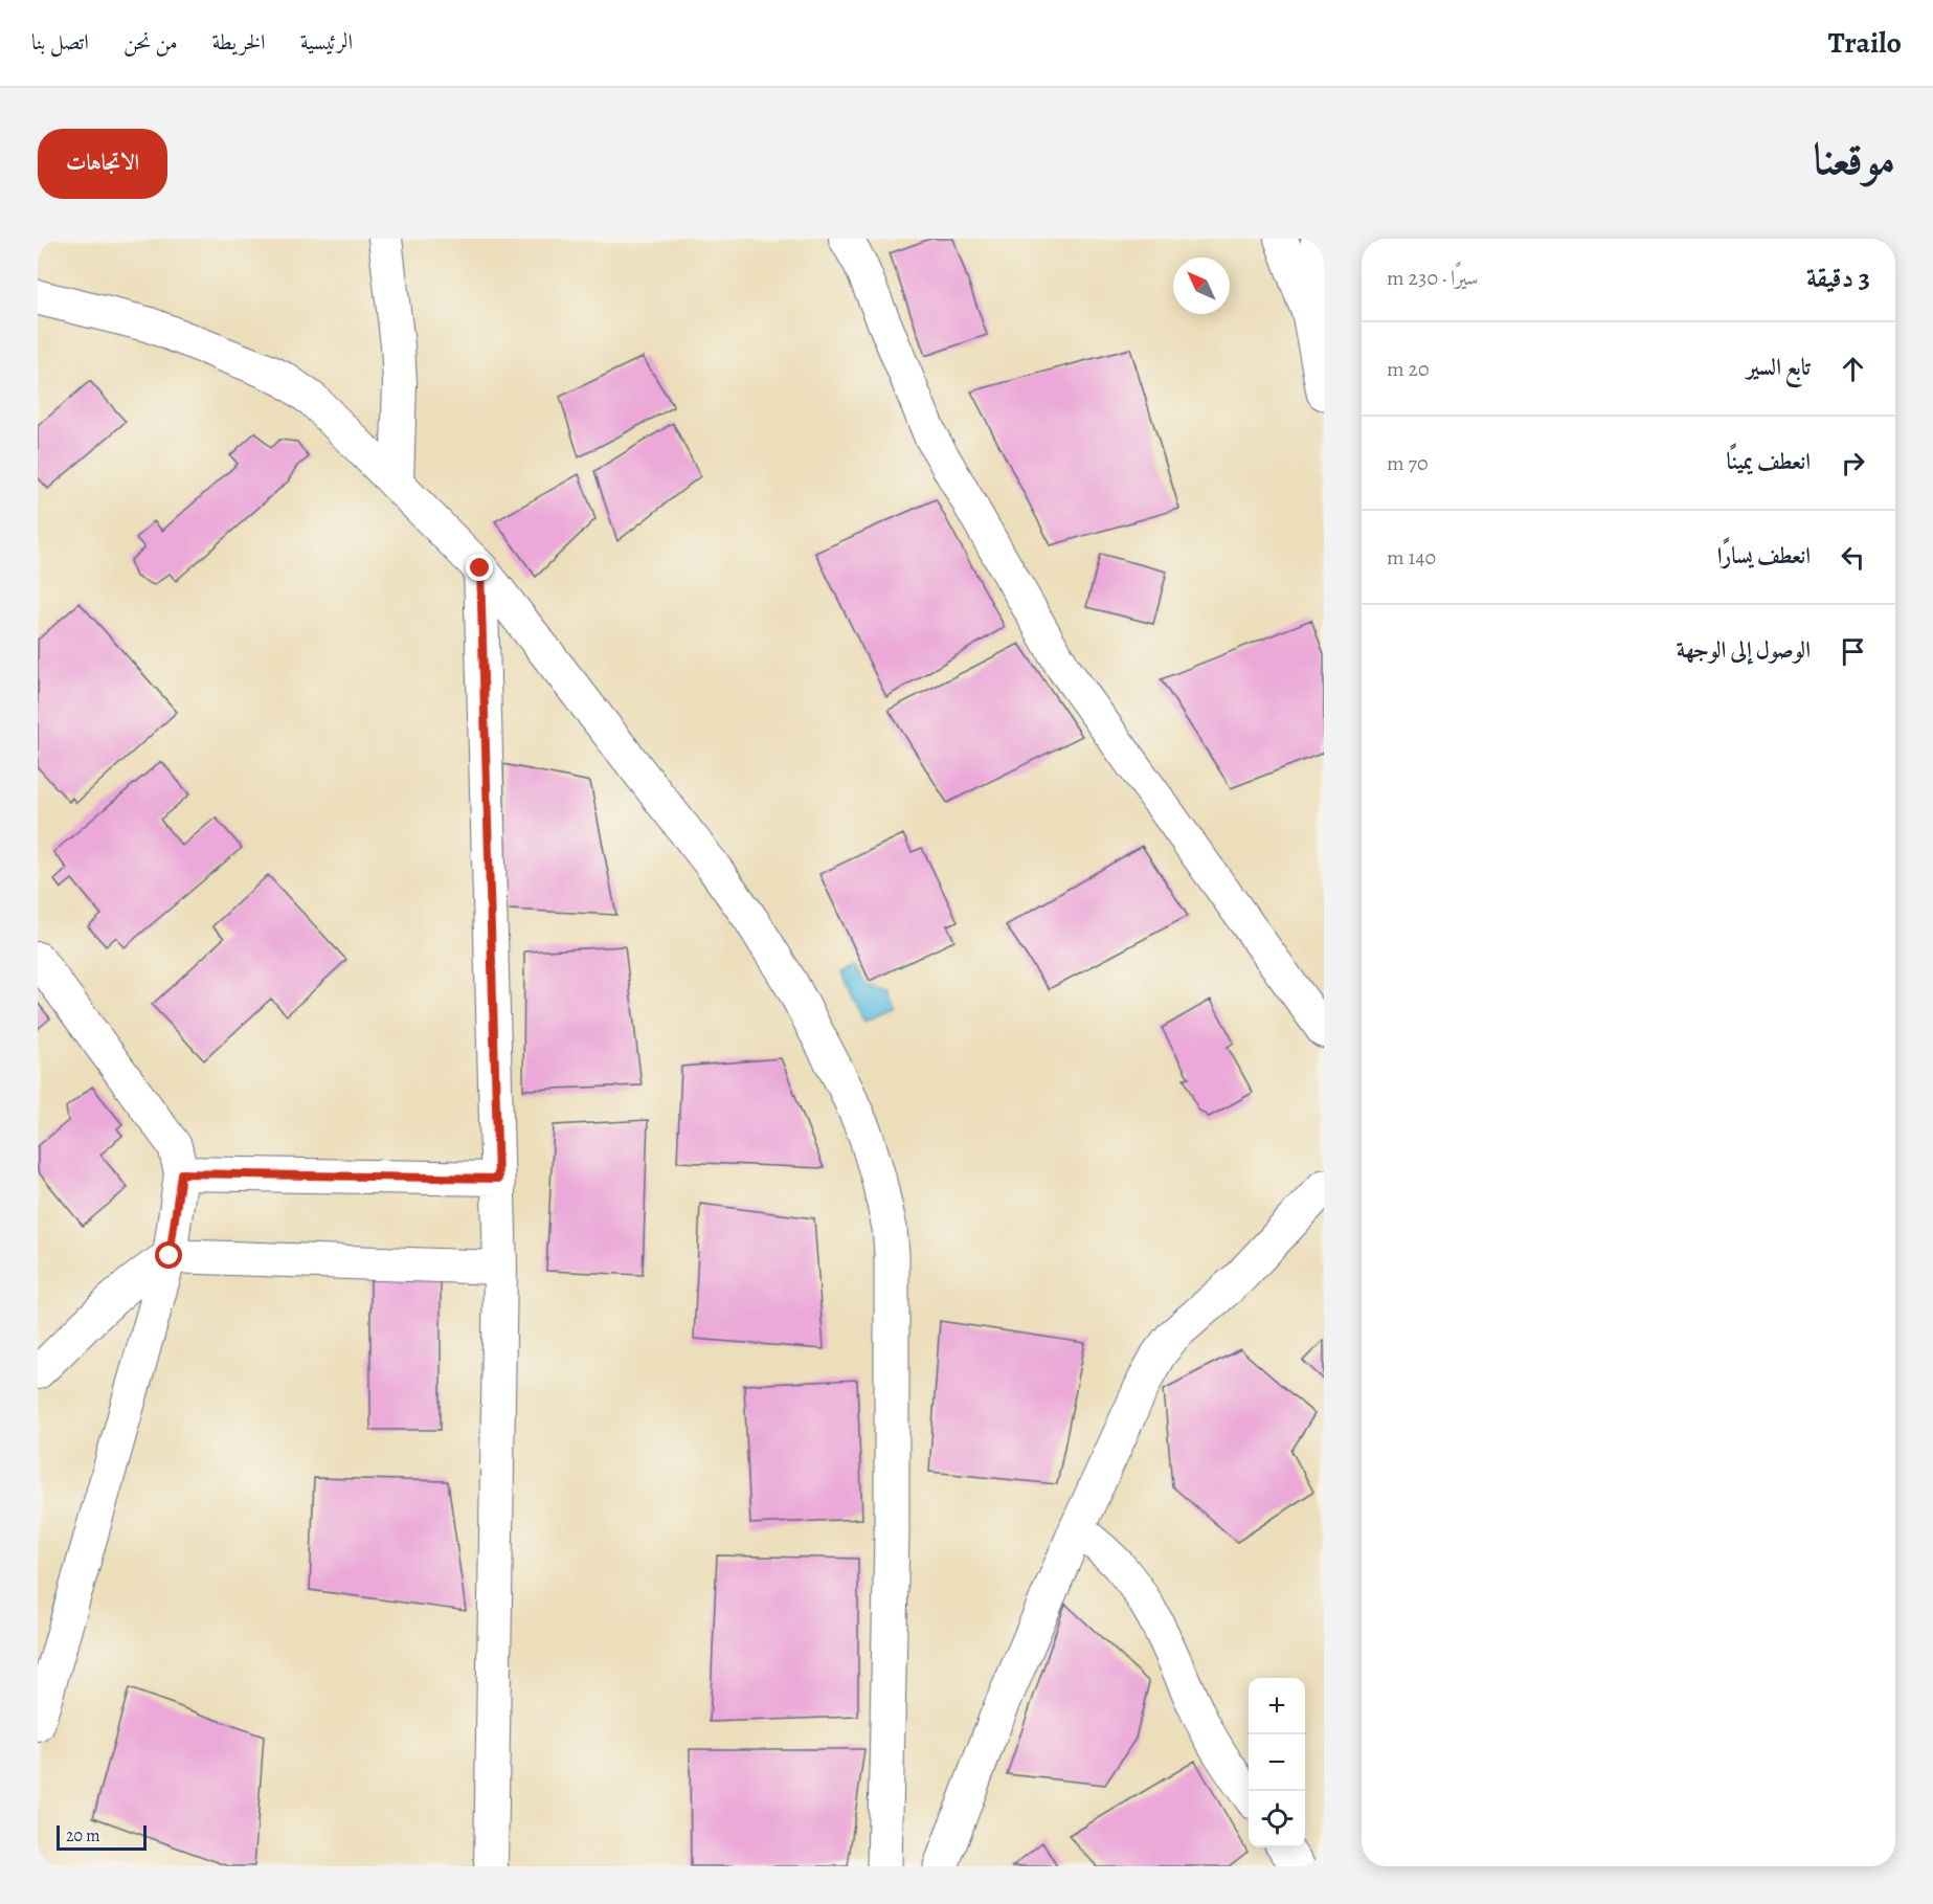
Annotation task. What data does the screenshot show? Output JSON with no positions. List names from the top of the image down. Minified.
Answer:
{"scale_bar":"20 m","north":"top left","page":{"header":"Trailo","nav":["الرئيسية","الخريطة","من نحن","اتصل بنا"],"title":"موقعنا","buttons":"الاتجاهات","heading":["3 دقيقة","سيرًا · 230 m"],"list":[["تابع السير","20 m"],["انعطف يمينًا","70 m"],["انعطف يسارًا","140 m"],"الوصول إلى الوجهة"],"map_buttons":["+","−"],"scale":"20 m"}}
